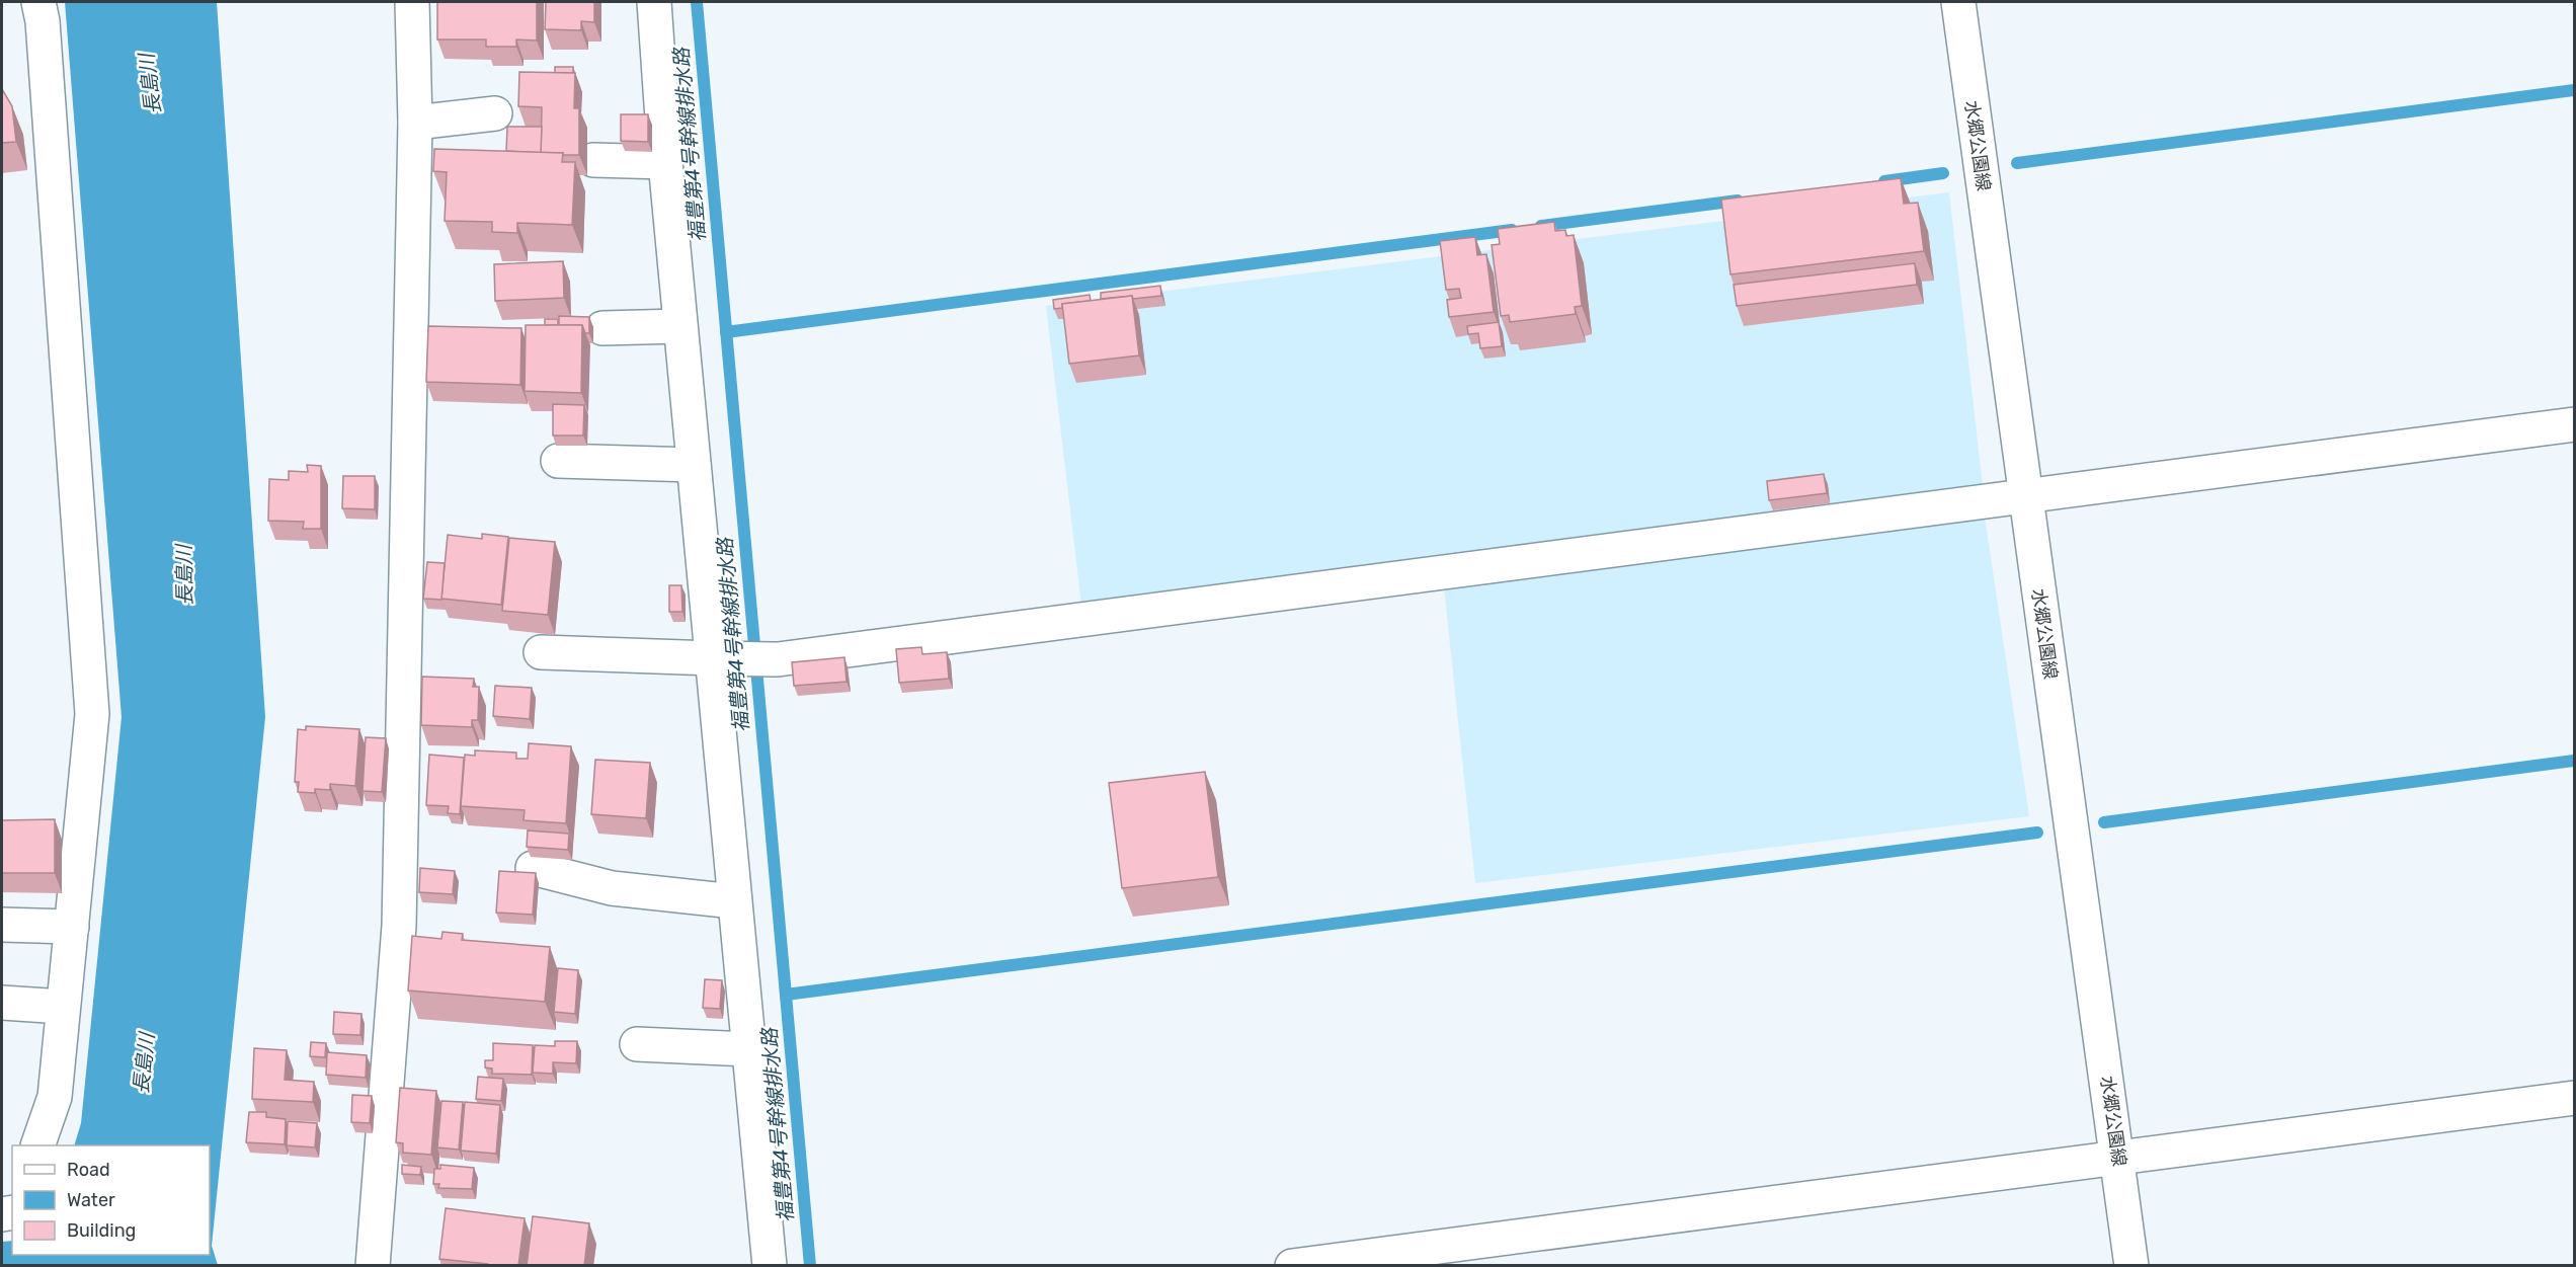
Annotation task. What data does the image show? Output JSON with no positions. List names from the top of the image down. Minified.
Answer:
{"streets":{"street":["水郷公園線"]},"water":["長島川","福豊第4号幹線排水路"],"legend":["Road","Water","Building"]}
